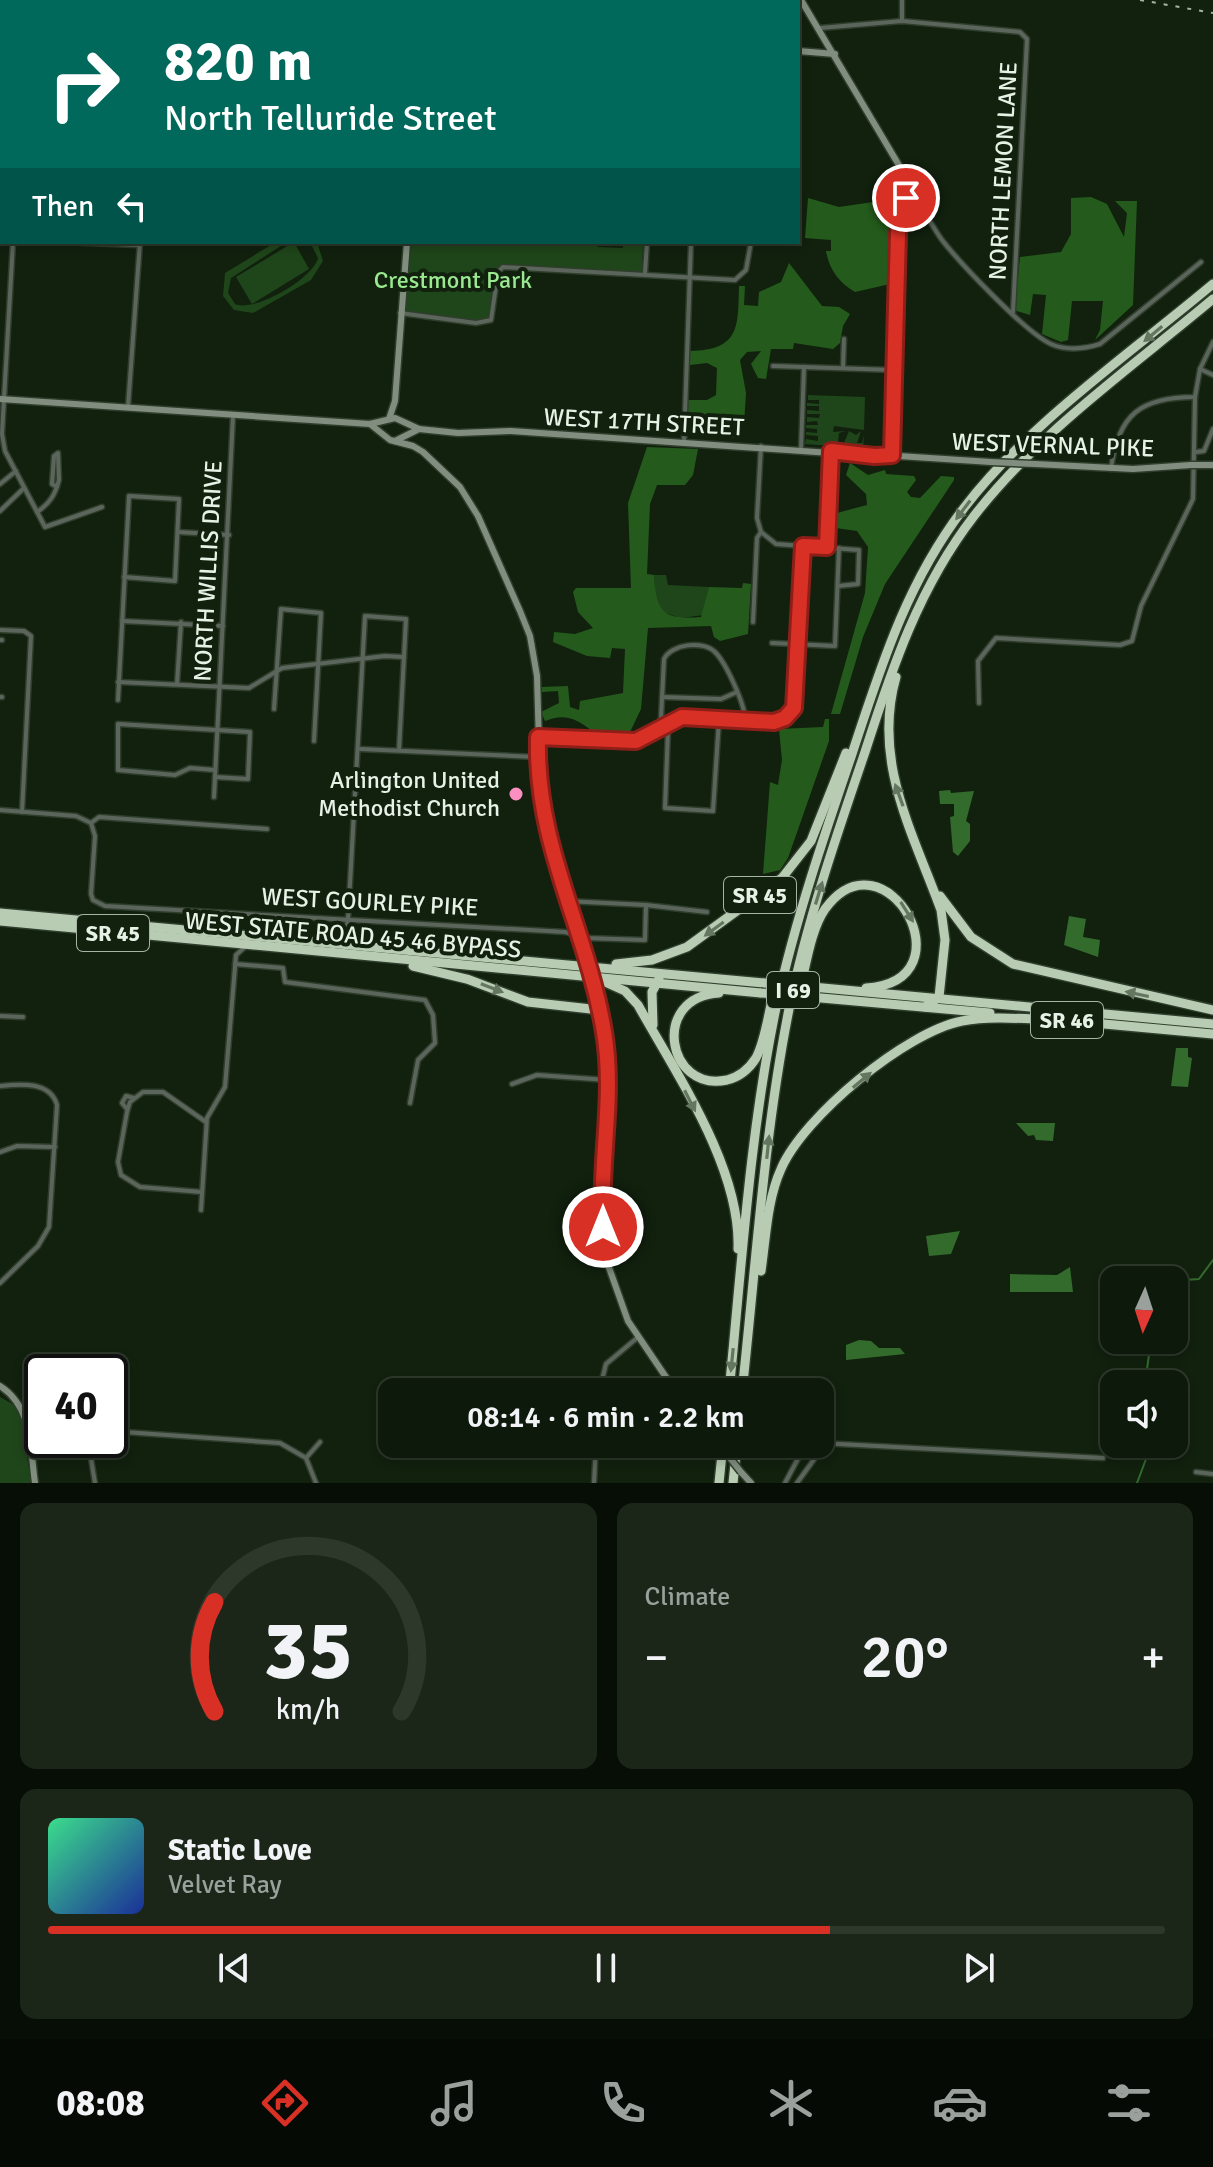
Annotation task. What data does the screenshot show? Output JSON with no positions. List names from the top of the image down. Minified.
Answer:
{"streets":{"highway":["SR 45","WEST STATE ROAD 45 46 BYPASS","I 69","SR 46"],"street":["NORTH LEMON LANE","WEST 17TH STREET","WEST VERNAL PIKE","NORTH WILLIS DRIVE","WEST GOURLEY PIKE"]},"crossings":[["WEST 17TH STREET","WEST VERNAL PIKE"],["SR 45","WEST STATE ROAD 45 46 BYPASS"],["SR 45","I 69"],["SR 45","SR 46"],["WEST STATE ROAD 45 46 BYPASS","SR 46"]],"parks":["Crestmont Park"],"places":["Arlington United Methodist Church"],"north":"bottom","page":{"turn":["820 m","North Telluride Street"],"then":"Then","limit":"40","trip":"08:14 · 6 min · 2.2 km","tile":"Climate","heat":["−","20°","+"],"song":["Static Love","Velvet Ray"],"tabs":"08:08","gauge":["35","km/h"]}}
